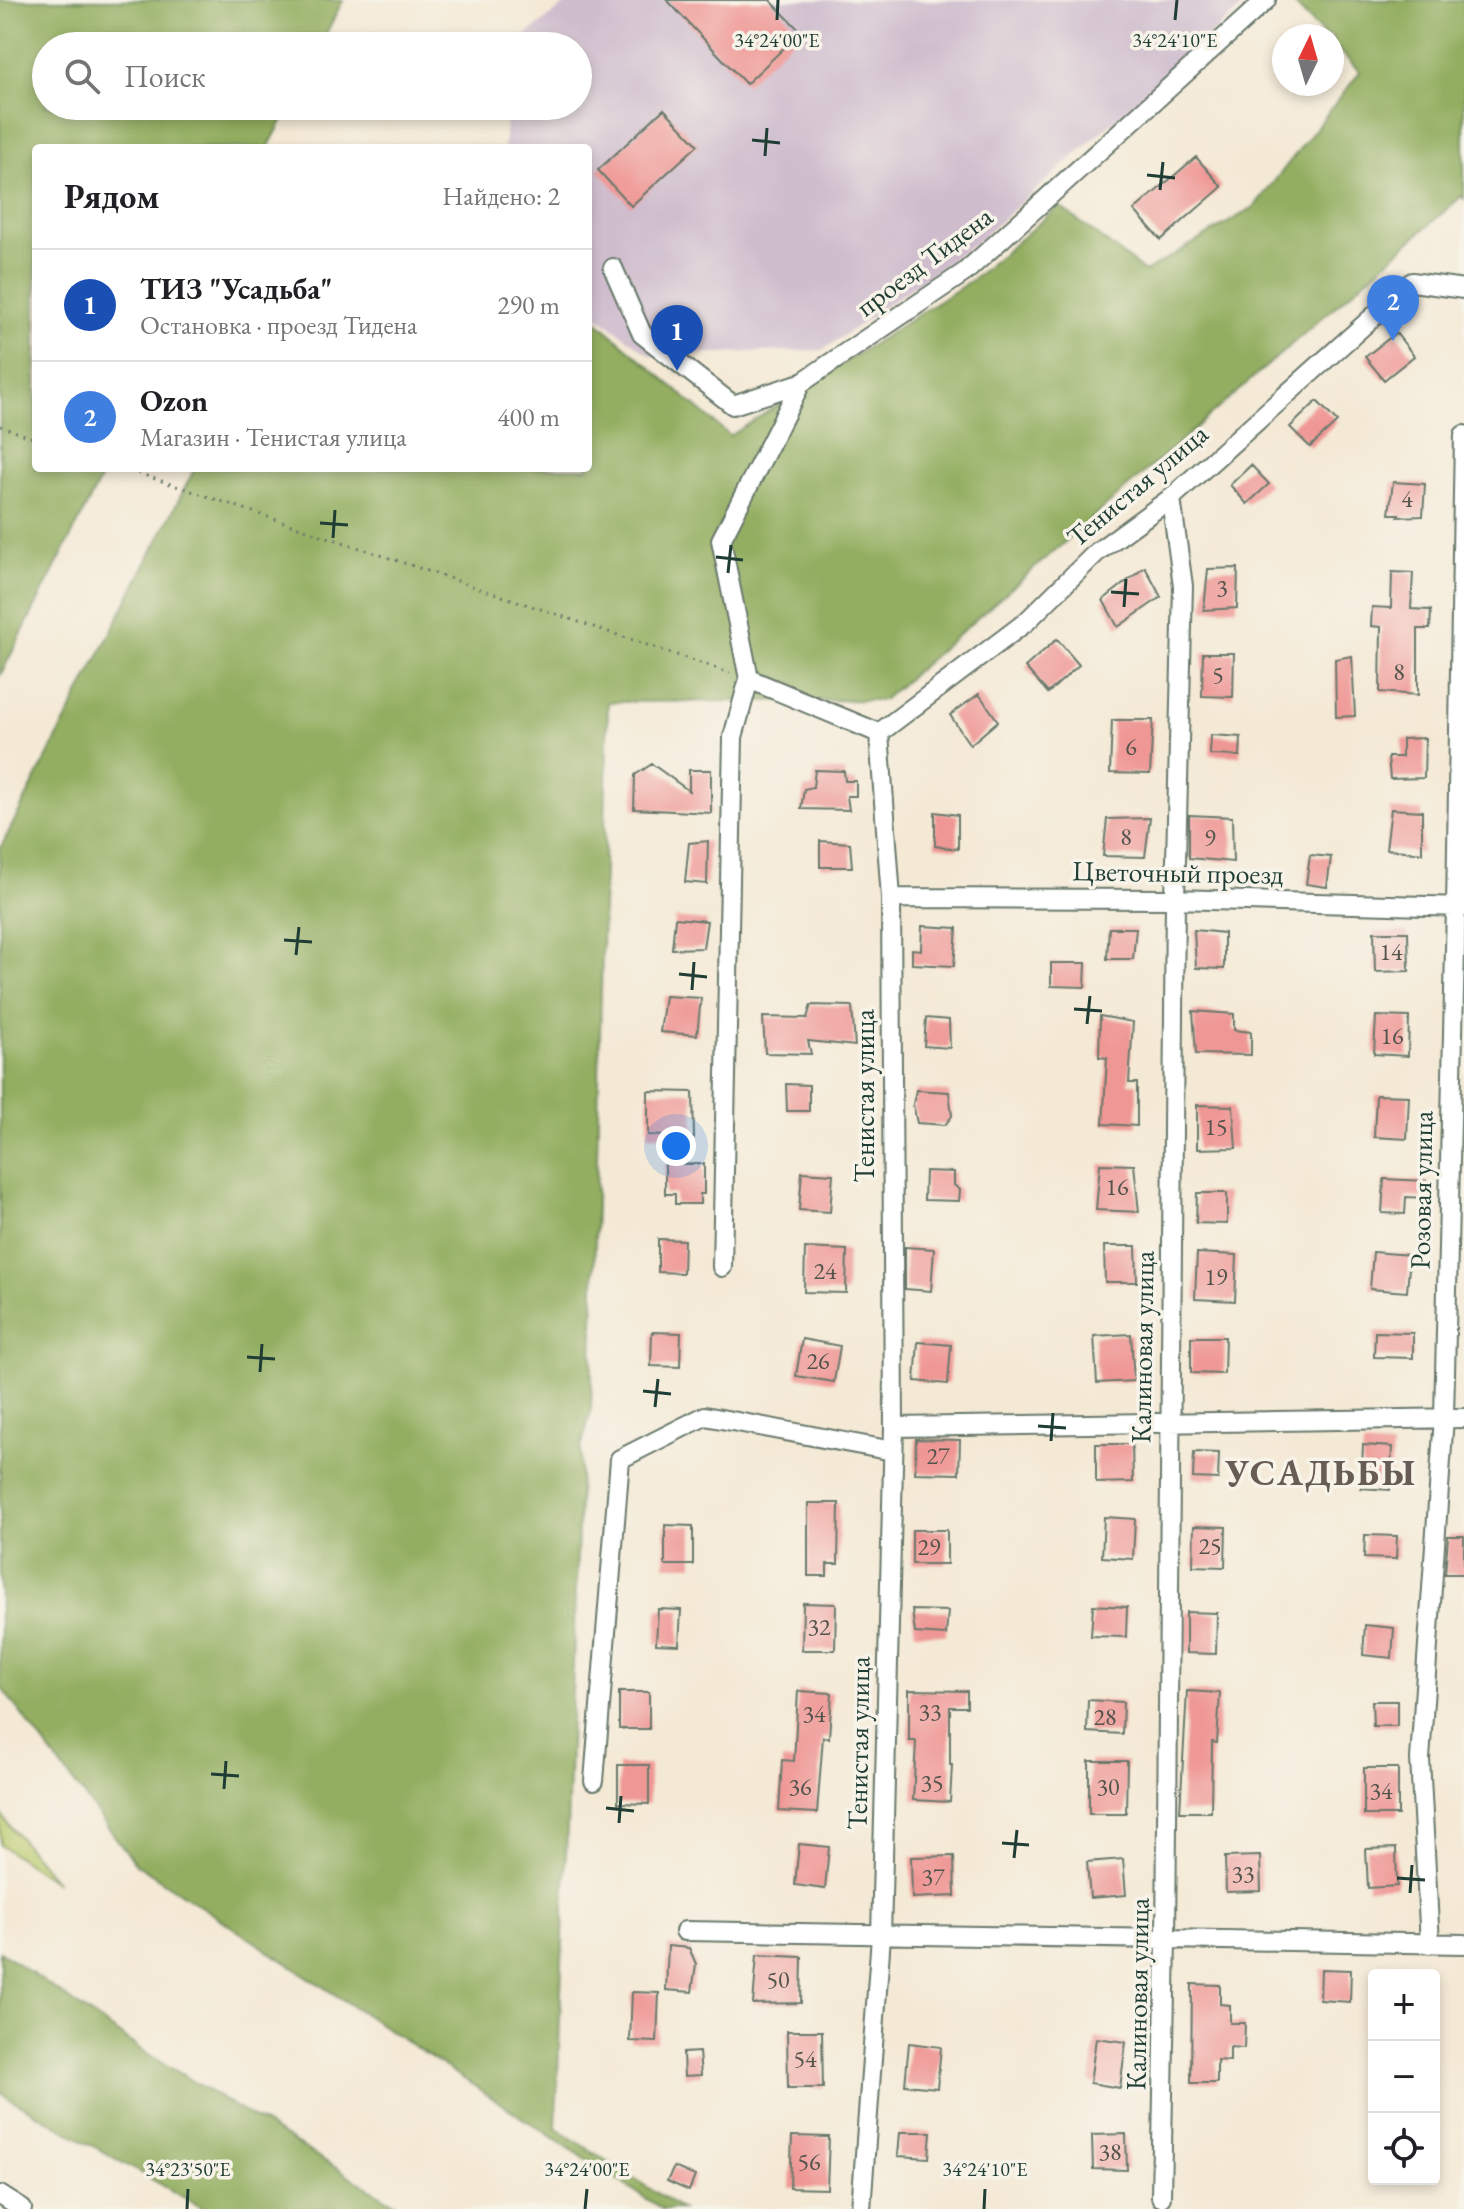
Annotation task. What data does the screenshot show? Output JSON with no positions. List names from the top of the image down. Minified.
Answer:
{"streets":{"street":["проезд Тидена","Тенистая улица","Цветочный проезд","Розовая улица","Калиновая улица"]},"crossings":[["Тенистая улица","Цветочный проезд"],["Тенистая улица","Калиновая улица"],["Цветочный проезд","Розовая улица"],["Цветочный проезд","Калиновая улица"]],"districts":["УСАДЬБЫ"],"house_numbers":["4","3","8","5","6","8","9","14","16","15","16","24","19","26","27","25","29","32","33","34","28","35","36","30","34","33","37","50","54","38","56"],"north":"top","page":{"search":"Поиск","heading":["Рядом","Найдено: 2"],"list":[{"mark":"1","name":"ТИЗ \"Усадьба\"","note":"Остановка · проезд Тидена","value":"290 m"},{"mark":"2","name":"Ozon","note":"Магазин · Тенистая улица","value":"400 m"}],"pins":["2","1"],"map_buttons":["+","−"]},"coordinates":["34°24'00\"E","34°24'10\"E","34°23'50\"E"]}
